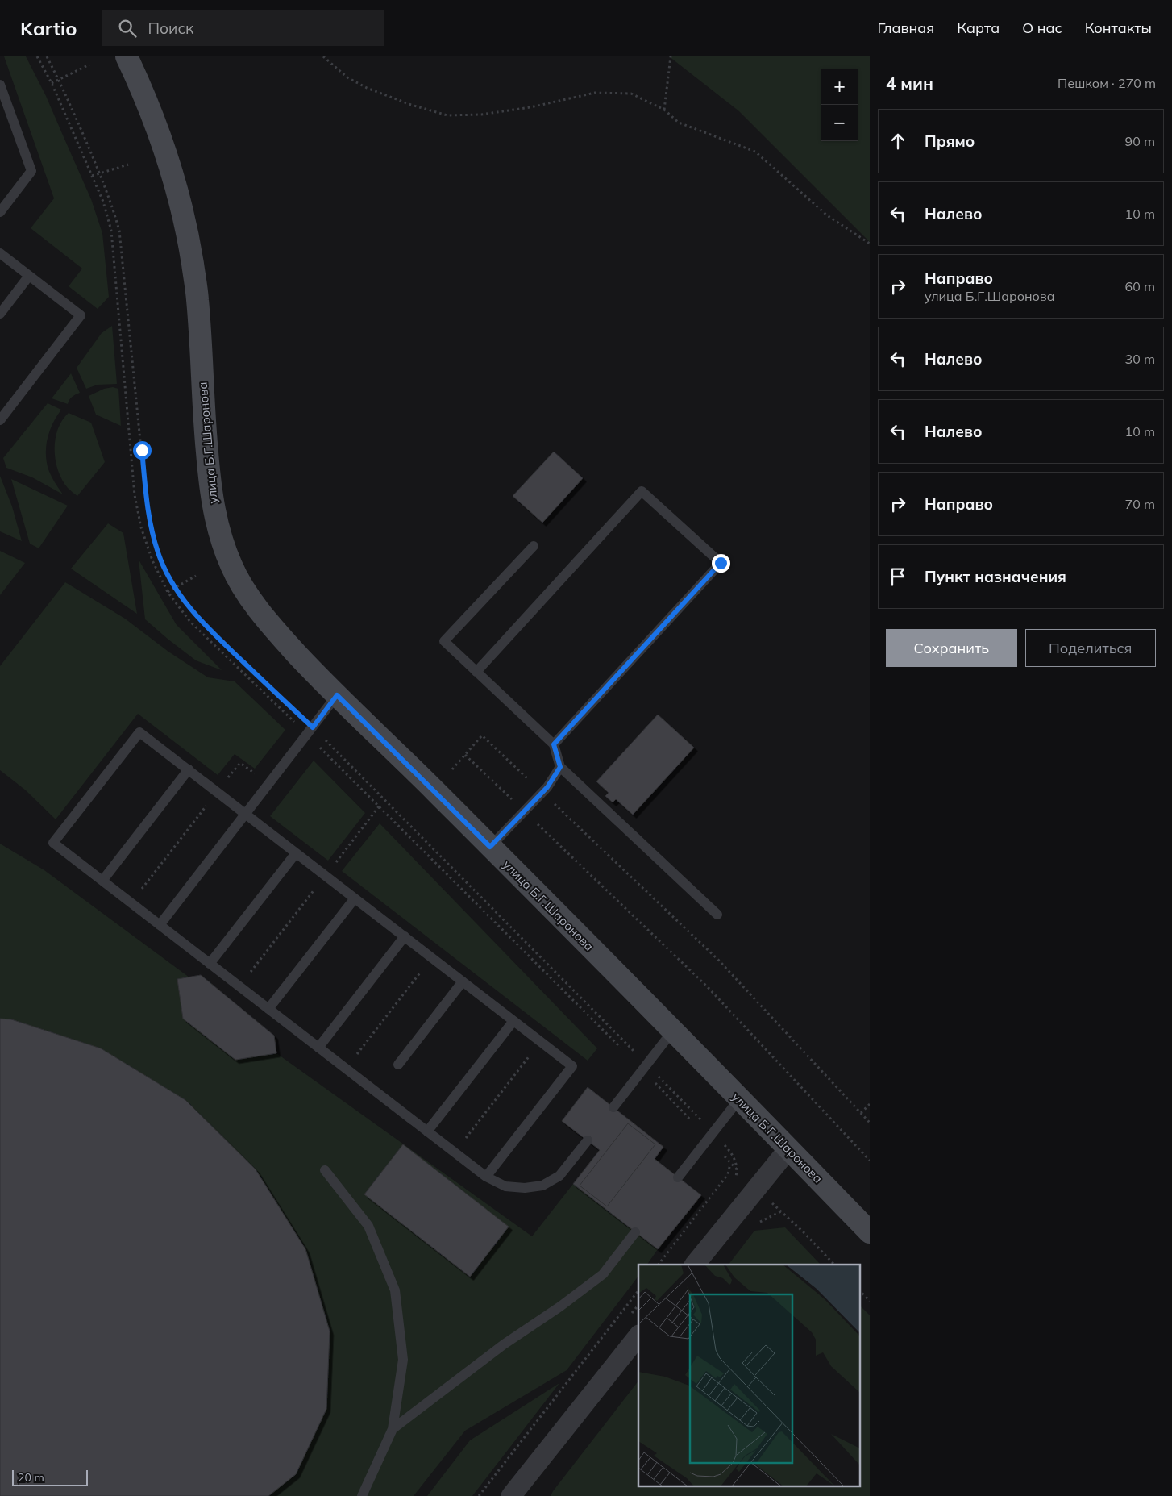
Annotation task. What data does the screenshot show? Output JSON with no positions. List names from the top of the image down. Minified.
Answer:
{"streets":{"main road":["улица Б.Г.Шаронова"]},"scale_bar":"20 m","page":{"header":"Kartio","search":"Поиск","nav":["Главная","Карта","О нас","Контакты"],"heading":["4 мин","Пешком · 270 m"],"map_buttons":["+","−"],"list":[["Прямо","90 m"],["Налево","10 m"],["Направо","улица Б.Г.Шаронова","60 m"],["Налево","30 m"],["Налево","10 m"],["Направо","70 m"],"Пункт назначения"],"buttons":["Сохранить","Поделиться"],"scale":"20 m"}}
